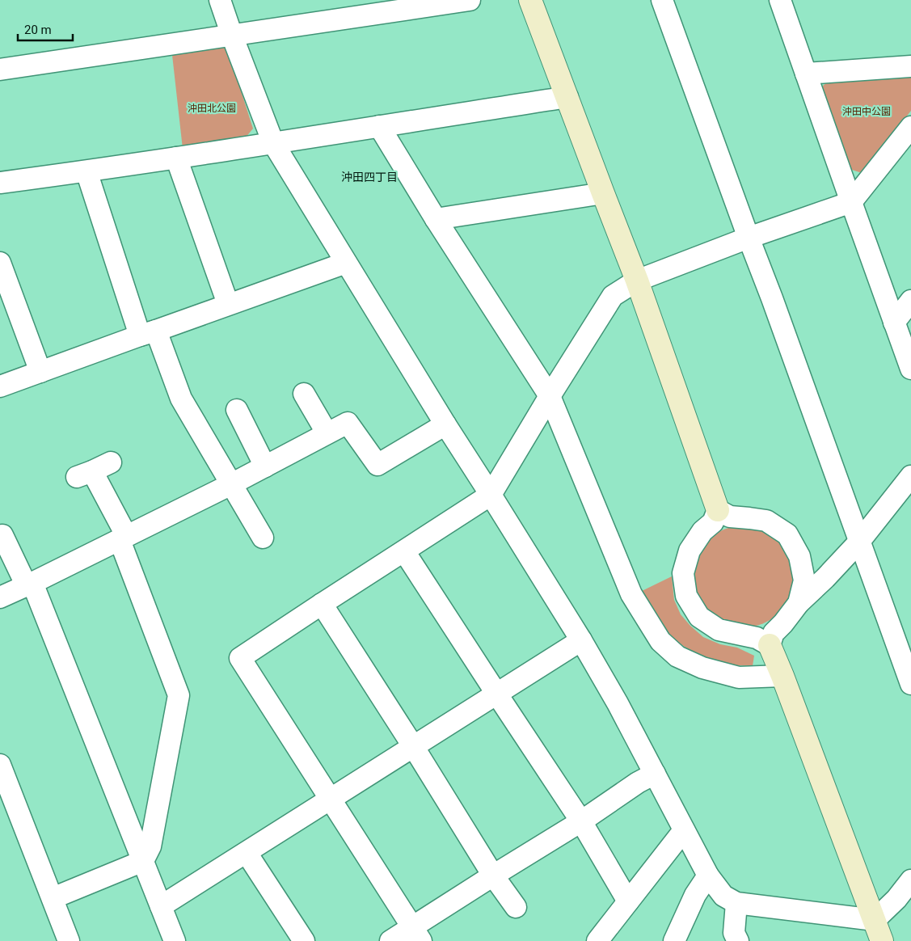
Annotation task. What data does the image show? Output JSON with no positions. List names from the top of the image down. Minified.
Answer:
{"districts":["沖田四丁目"],"parks":["沖田北公園","沖田中公園"],"scale_bar":"20 m"}
